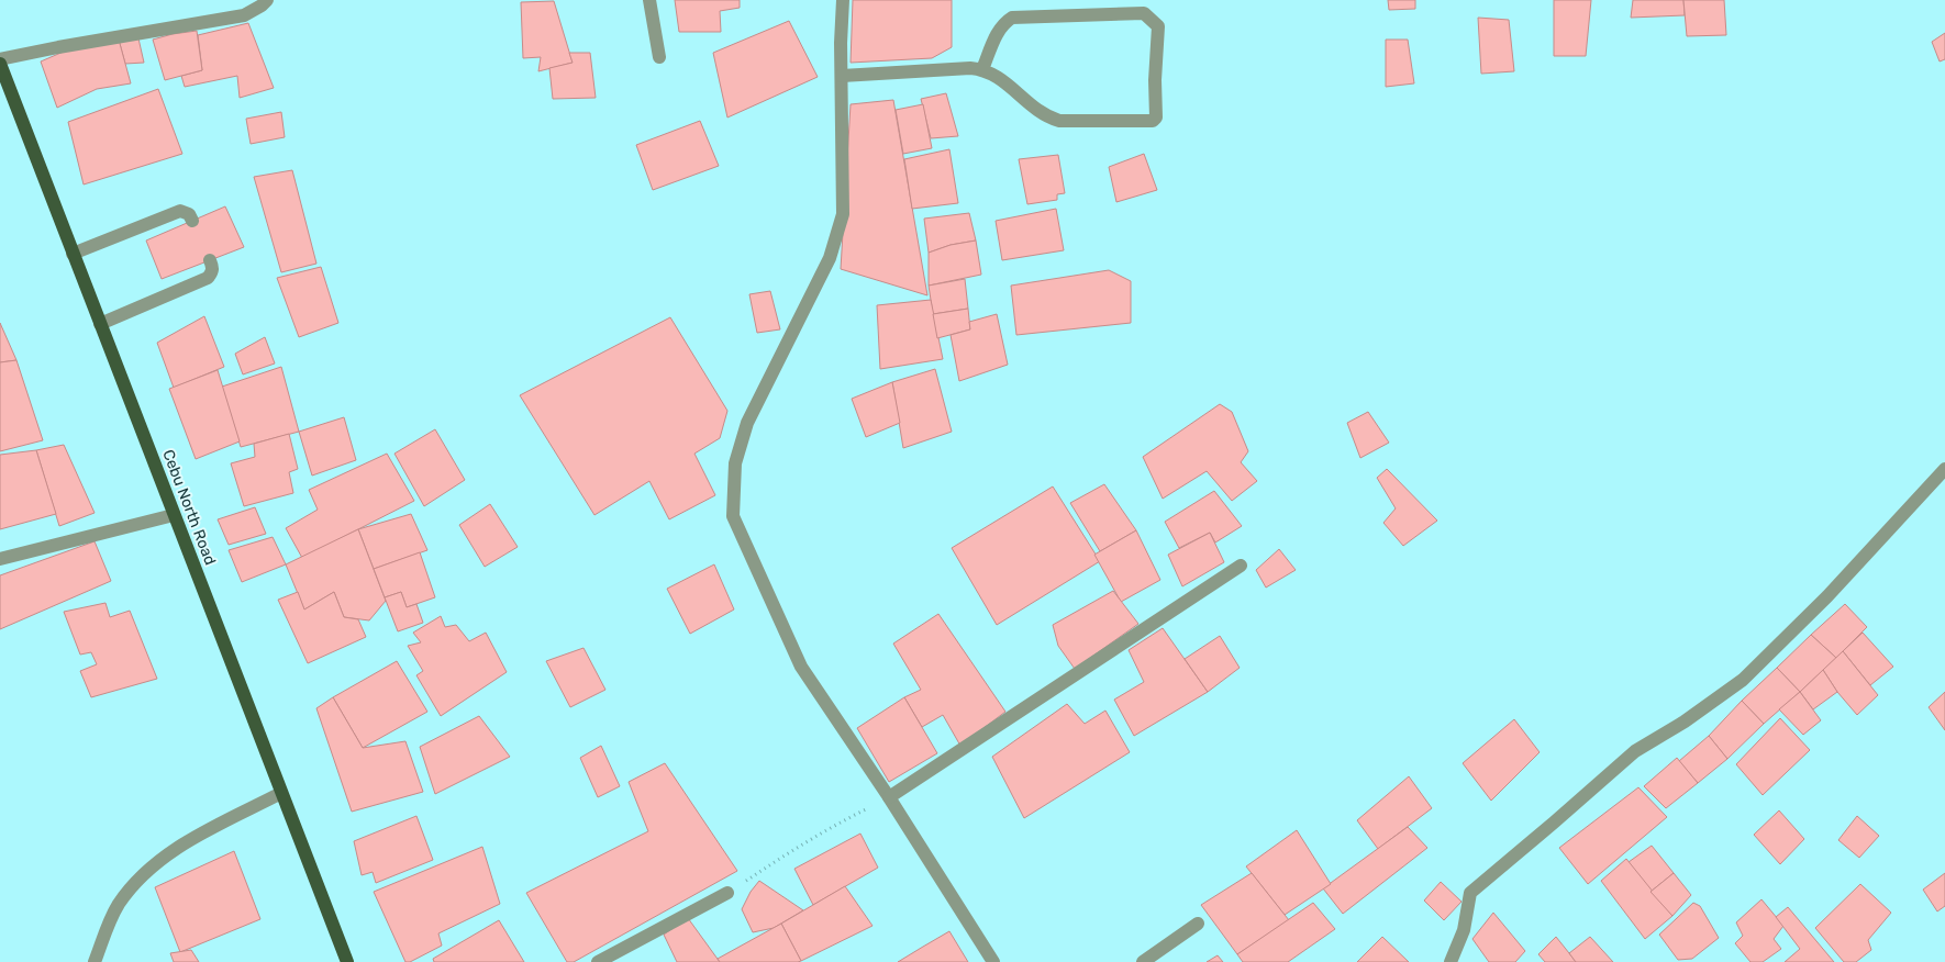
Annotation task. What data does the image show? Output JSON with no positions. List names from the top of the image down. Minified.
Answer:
{"streets":{"main road":["Cebu North Road"]}}
